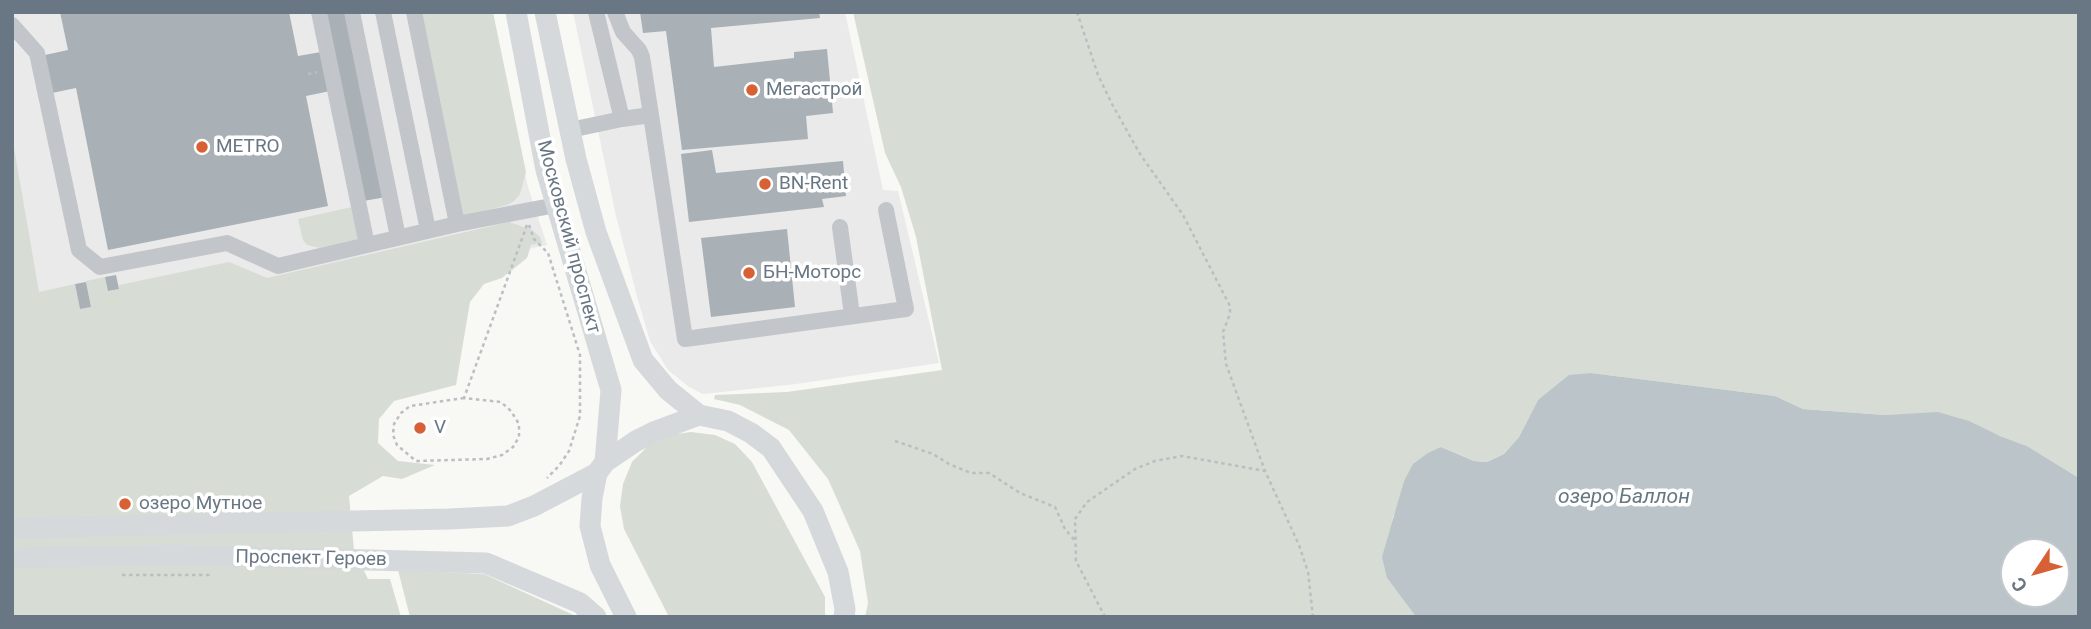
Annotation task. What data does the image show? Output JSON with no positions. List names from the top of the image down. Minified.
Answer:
{"streets":{"main road":["Московский проспект","Проспект Героев"]},"crossings":[["Московский проспект","Проспект Героев"]],"water":["озеро Баллон"],"places":["Мегастрой","METRO","BN-Rent","БН-Моторс","V","озеро Мутное"],"north":"bottom left"}
